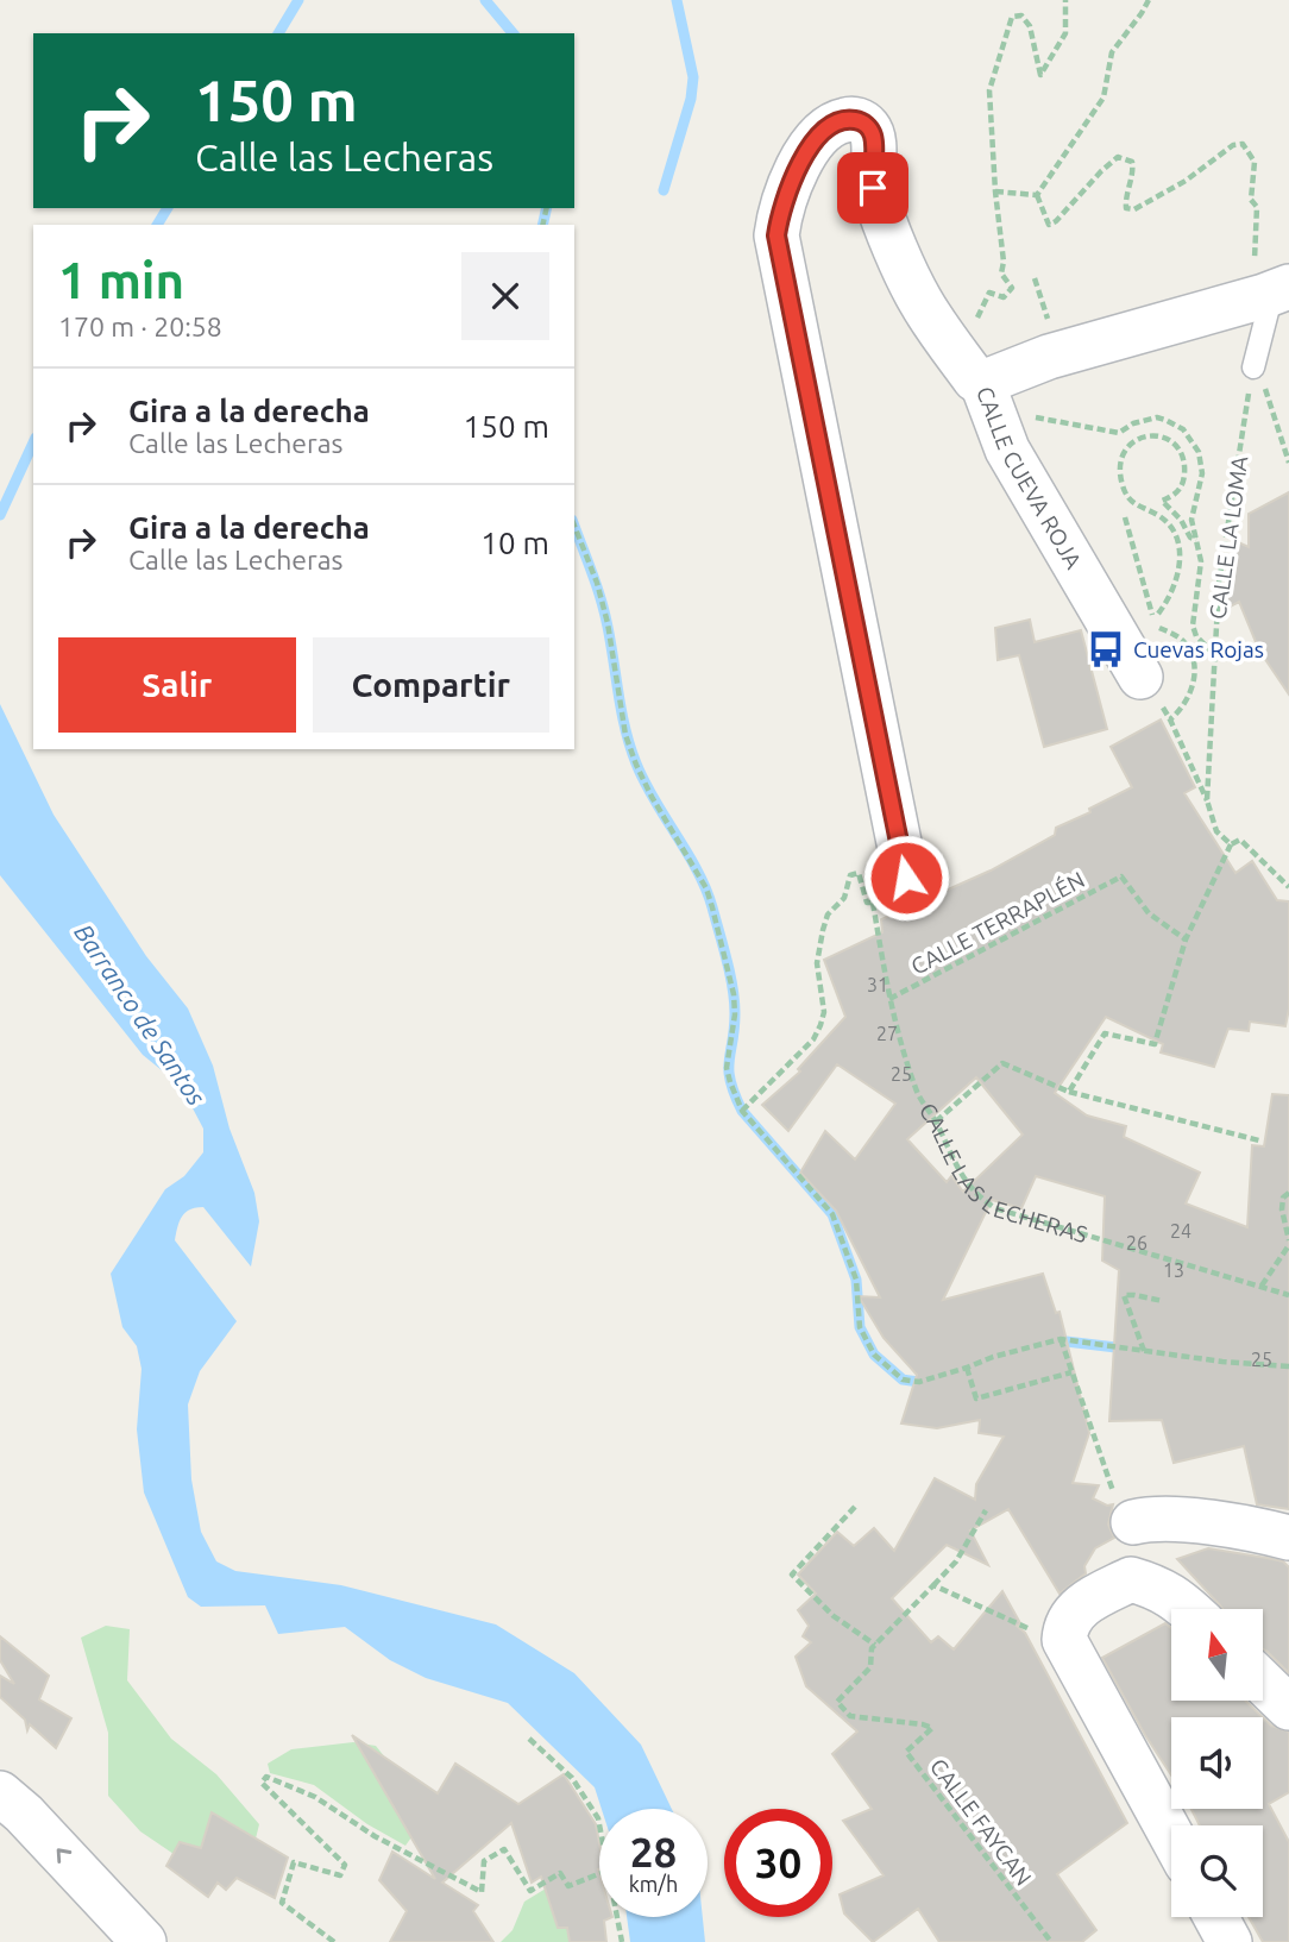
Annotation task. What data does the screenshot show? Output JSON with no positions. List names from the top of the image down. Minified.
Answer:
{"streets":{"street":["CALLE CUEVA ROJA"],"path":["CALLE LA LOMA","CALLE TERRAPLÉN","CALLE LAS LECHERAS","CALLE FAYCAN"]},"crossings":[["CALLE TERRAPLÉN","CALLE LAS LECHERAS"]],"water":["Barranco de Santos"],"places":{"bus stop":["Cuevas Rojas"]},"house_numbers":["31","27","25","24","26","13","25"],"north":"top","page":{"turn":["150 m","Calle las Lecheras"],"heading":["1 min","170 m · 20:58"],"list":[{"name":"Gira a la derecha","note":"Calle las Lecheras","value":"150 m"},{"name":"Gira a la derecha","note":"Calle las Lecheras","value":"10 m"}],"buttons":["Salir","Compartir"],"speed":"28 km/h","limit":"30"}}
